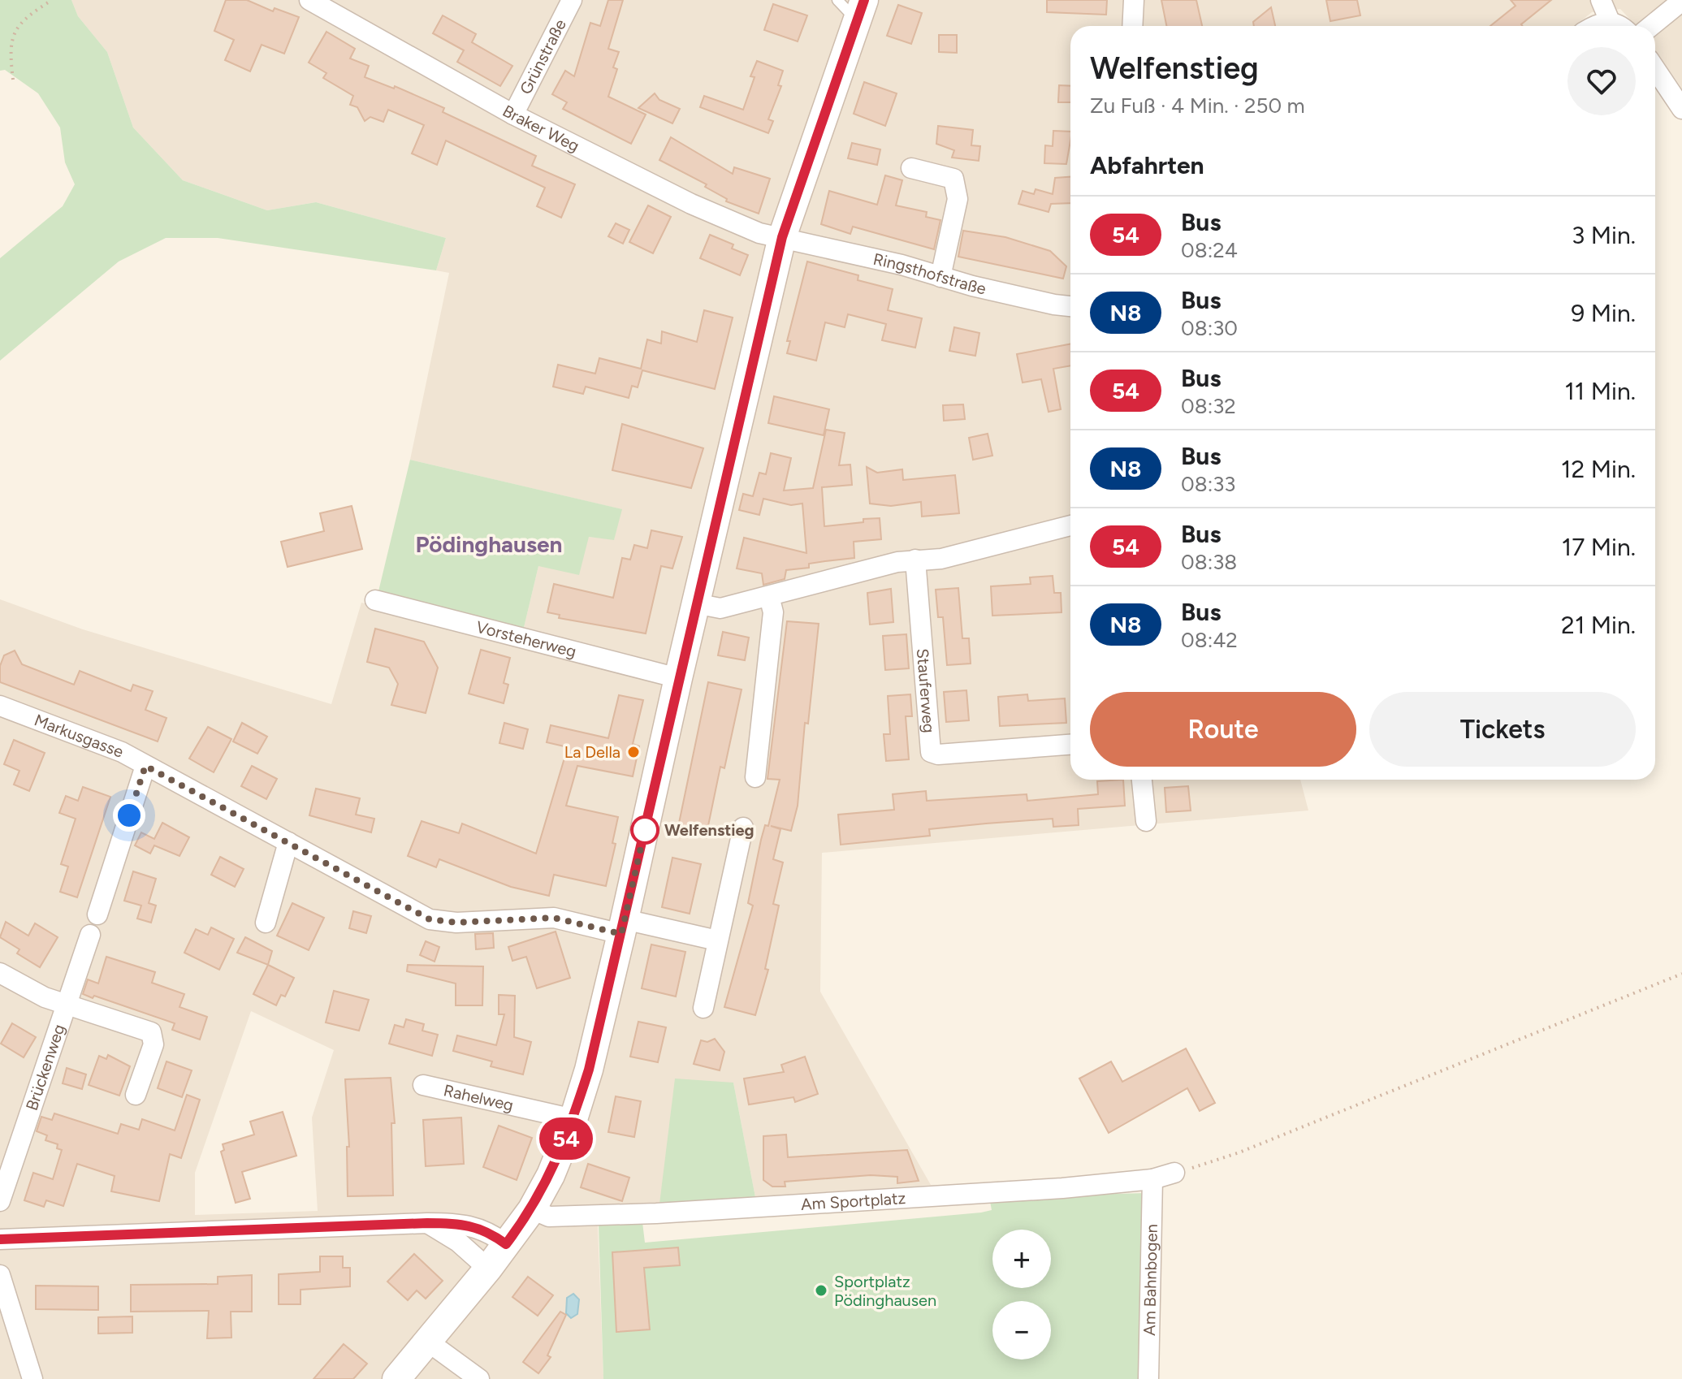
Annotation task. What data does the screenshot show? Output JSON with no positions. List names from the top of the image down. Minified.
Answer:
{"streets":{"street":["Grünstraße","Braker Weg","Ringsthofstraße","Vorsteherweg","Stauferweg","Markusgasse","Brückenweg","Rahelweg","Am Sportplatz","Am Bahnbogen"]},"crossings":[["Grünstraße","Braker Weg"],["Braker Weg","Ringsthofstraße"],["Am Sportplatz","Am Bahnbogen"]],"districts":["Pödinghausen"],"places":["La Della","Welfenstieg","Sportplatz Pödinghausen"],"lines":["bus line 54"],"page":{"on_map":"54","heading":[["Welfenstieg","Zu Fuß · 4 Min. · 250 m"],"Abfahrten"],"list":[{"mark":"54","name":"Bus","note":"08:24","value":"3 Min."},{"mark":"N8","name":"Bus","note":"08:30","value":"9 Min."},{"mark":"54","name":"Bus","note":"08:32","value":"11 Min."},{"mark":"N8","name":"Bus","note":"08:33","value":"12 Min."},{"mark":"54","name":"Bus","note":"08:38","value":"17 Min."},{"mark":"N8","name":"Bus","note":"08:42","value":"21 Min."}],"buttons":["Route","Tickets"],"map_buttons":["+","−"]}}
